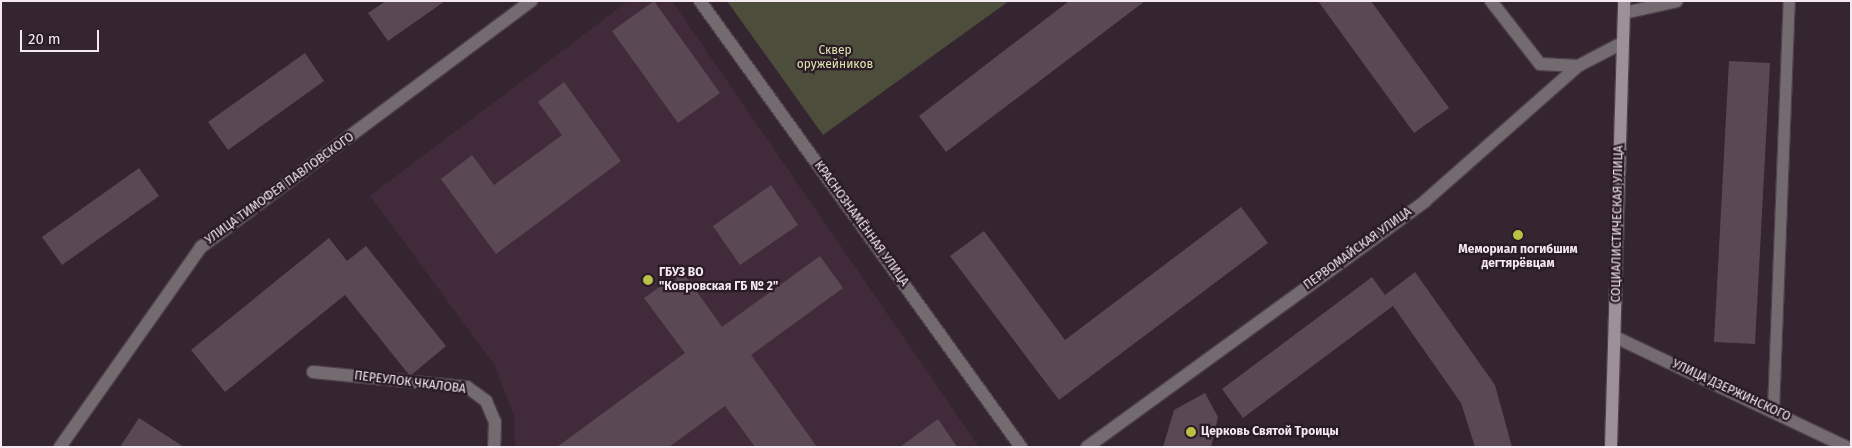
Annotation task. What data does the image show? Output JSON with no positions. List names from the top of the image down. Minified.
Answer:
{"streets":{"main road":["СОЦИАЛИСТИЧЕСКАЯ УЛИЦА"],"street":["УЛИЦА ТИМОФЕЯ ПАВЛОВСКОГО","КРАСНОЗНАМЁННАЯ УЛИЦА","ПЕРВОМАЙСКАЯ УЛИЦА","ПЕРЕУЛОК ЧКАЛОВА","УЛИЦА ДЗЕРЖИНСКОГО"]},"crossings":[["СОЦИАЛИСТИЧЕСКАЯ УЛИЦА","ПЕРВОМАЙСКАЯ УЛИЦА"],["СОЦИАЛИСТИЧЕСКАЯ УЛИЦА","УЛИЦА ДЗЕРЖИНСКОГО"]],"parks":["Сквер оружейников"],"places":["Мемориал погибшим дегтярёвцам","ГБУЗ ВО \"Ковровская ГБ № 2\"","Церковь Святой Троицы"],"scale_bar":"20 m"}
